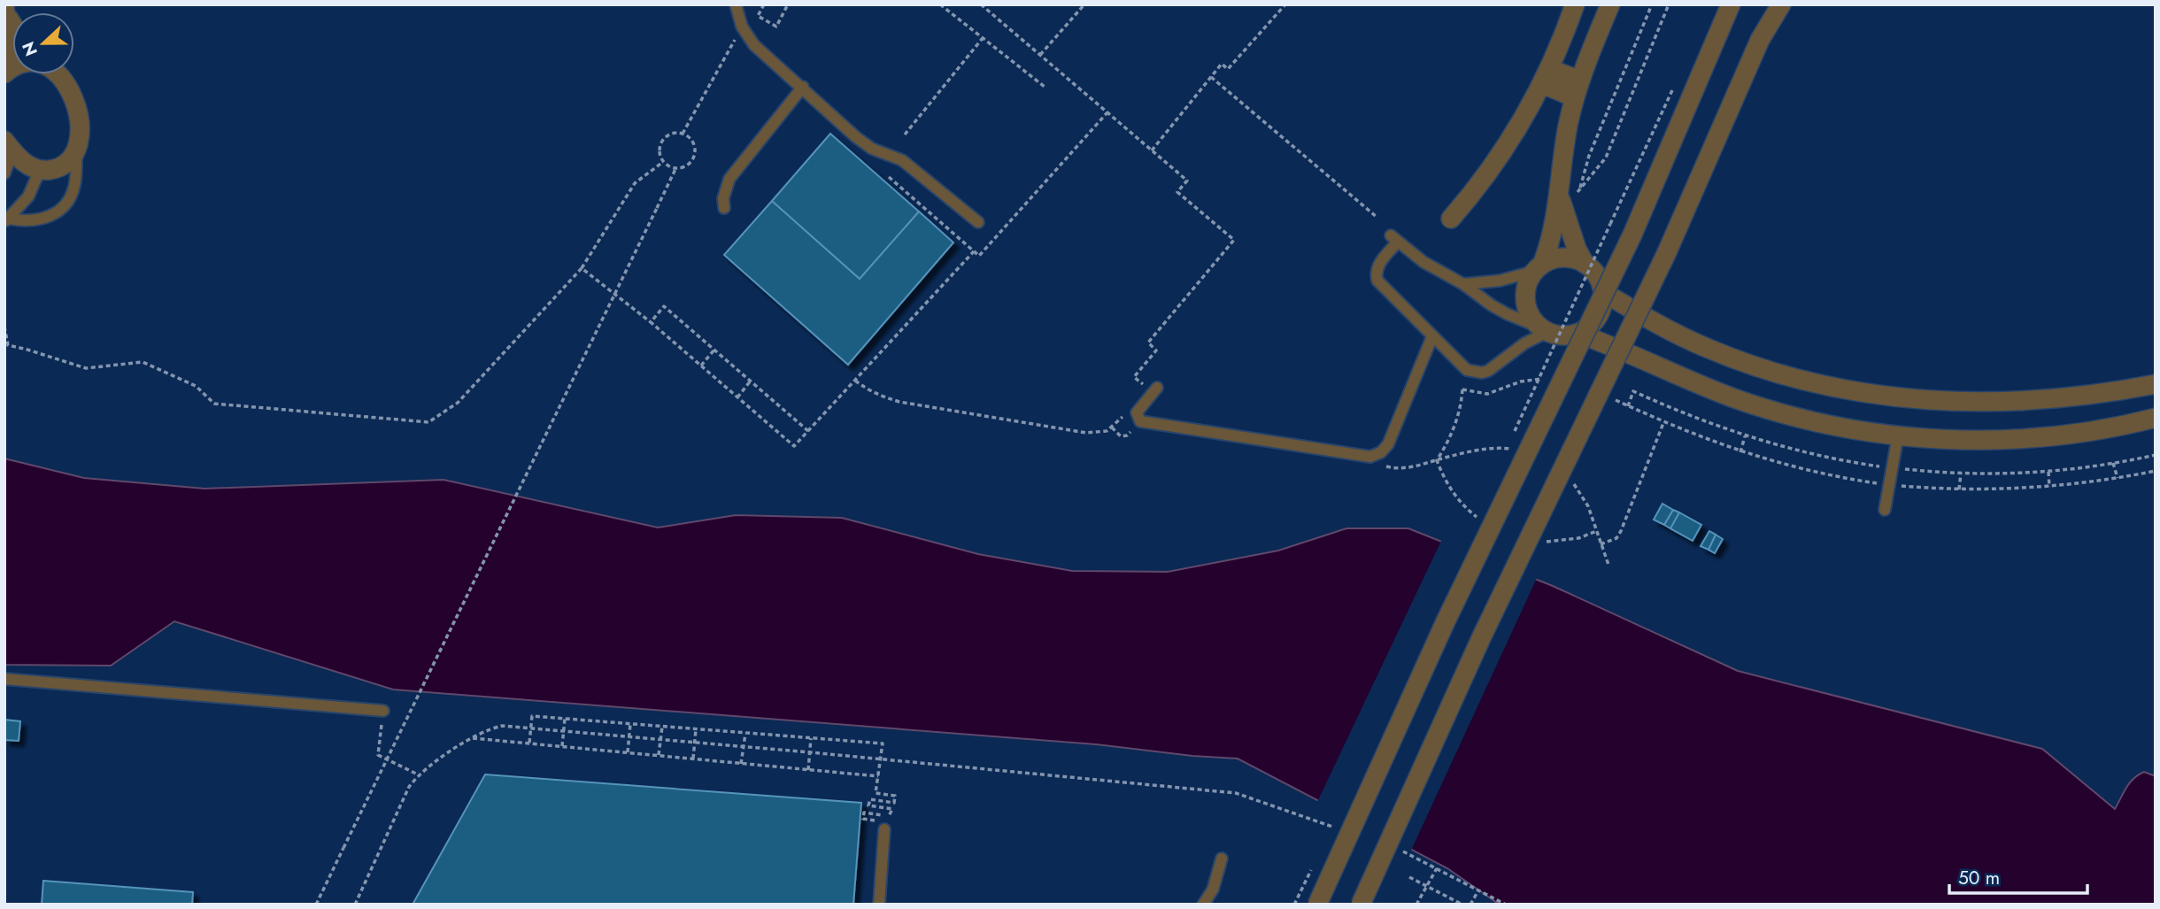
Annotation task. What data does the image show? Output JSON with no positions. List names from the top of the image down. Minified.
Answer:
{"scale_bar":"50 m","north":"left"}
